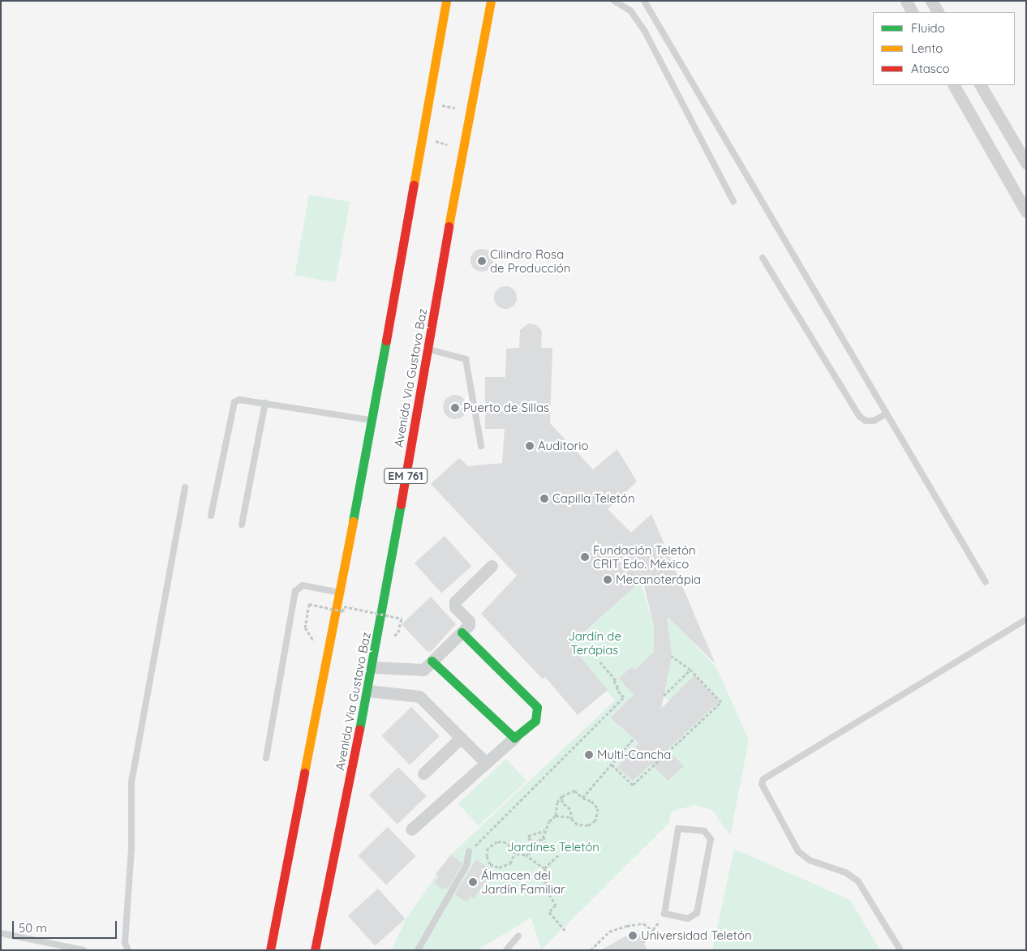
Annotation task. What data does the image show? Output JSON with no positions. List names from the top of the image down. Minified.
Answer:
{"streets":{"main road":["Avenida Via Gustavo Baz","EM 761"]},"parks":["Jardín de Terápias","Jardínes Teletón"],"places":["Cilindro Rosa de Producción","Puerto de Sillas","Auditorio","Capilla Teletón","Fundación Teletón CRIT Edo. México","Mecanoterápia","Multi-Cancha","Álmacen del Jardín Familiar","Universidad Teletón"],"legend":["Fluido","Lento","Atasco"],"scale_bar":"50 m"}
